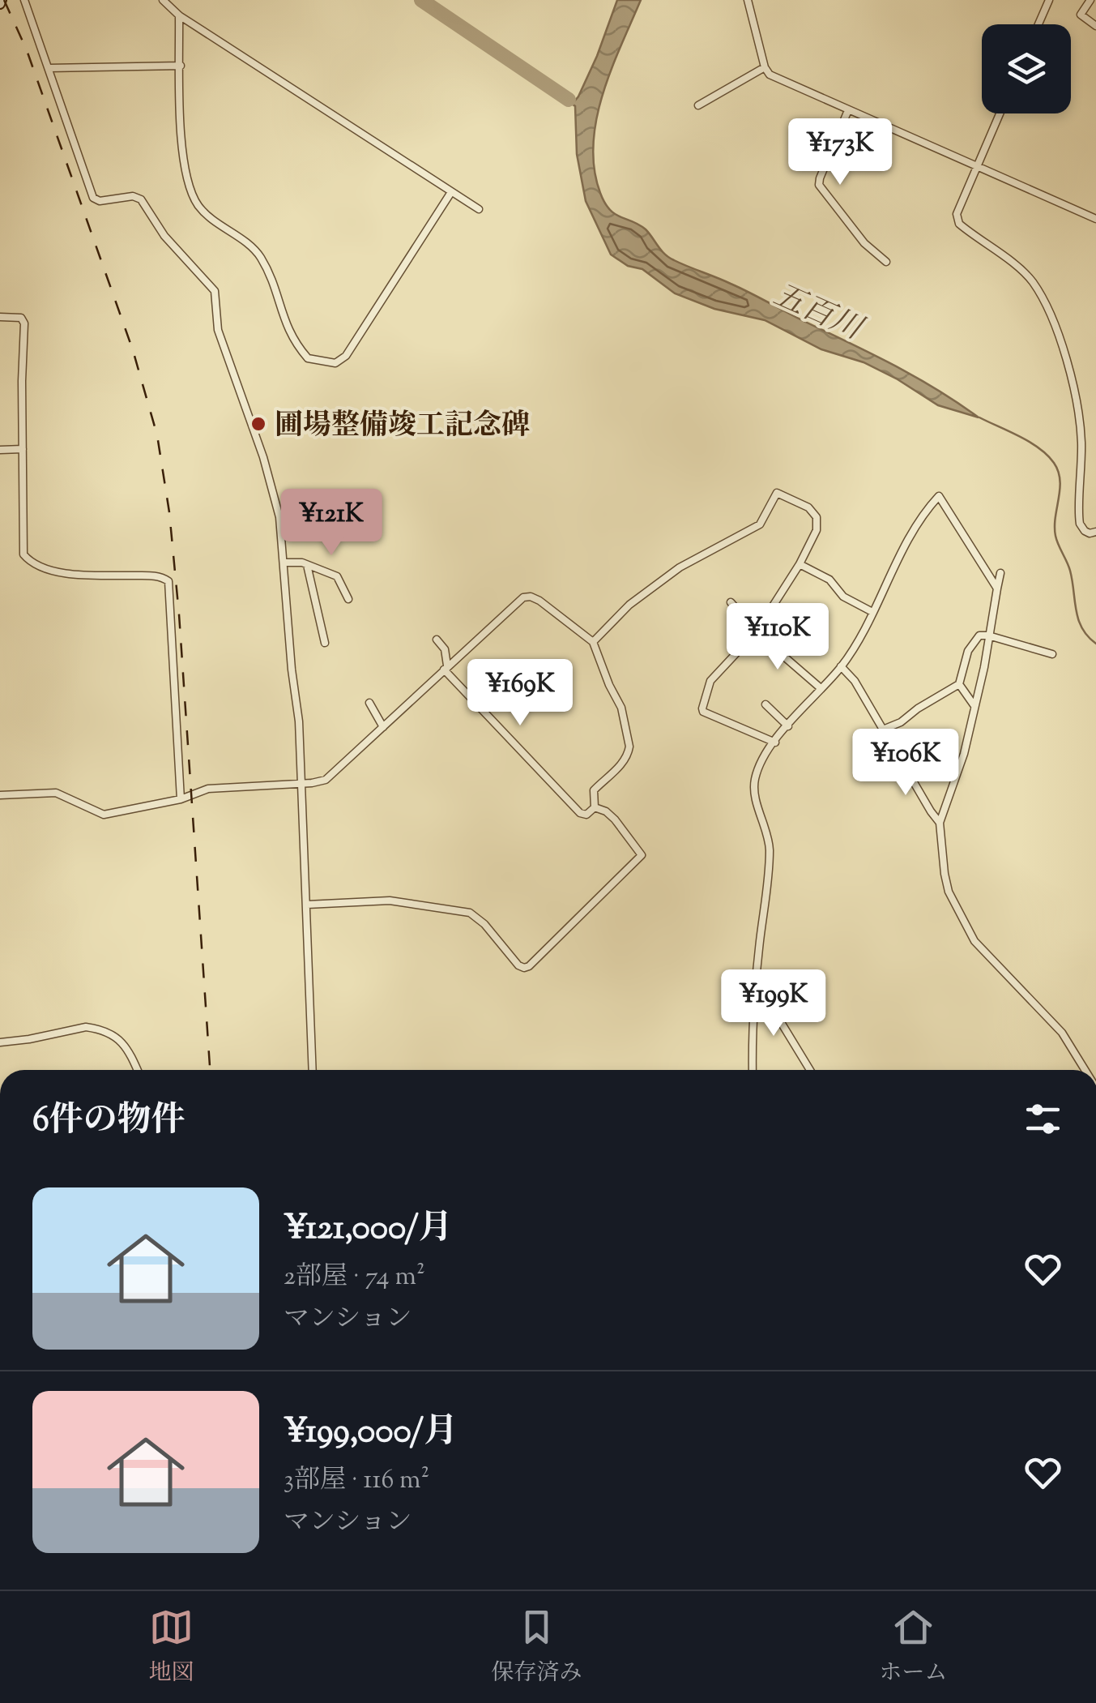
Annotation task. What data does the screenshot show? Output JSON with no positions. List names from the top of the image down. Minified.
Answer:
{"water":["五百川"],"places":["圃場整備竣工記念碑"],"page":{"price":["¥173K","¥121K","¥110K","¥169K","¥106K","¥199K"],"heading":"6件の物件","list":[{"name":"¥121,000/月","note":"2部屋 · 74 m² · マンション"},{"name":"¥199,000/月","note":"3部屋 · 116 m² · マンション"}],"tabs":["地図","保存済み","ホーム"]}}
